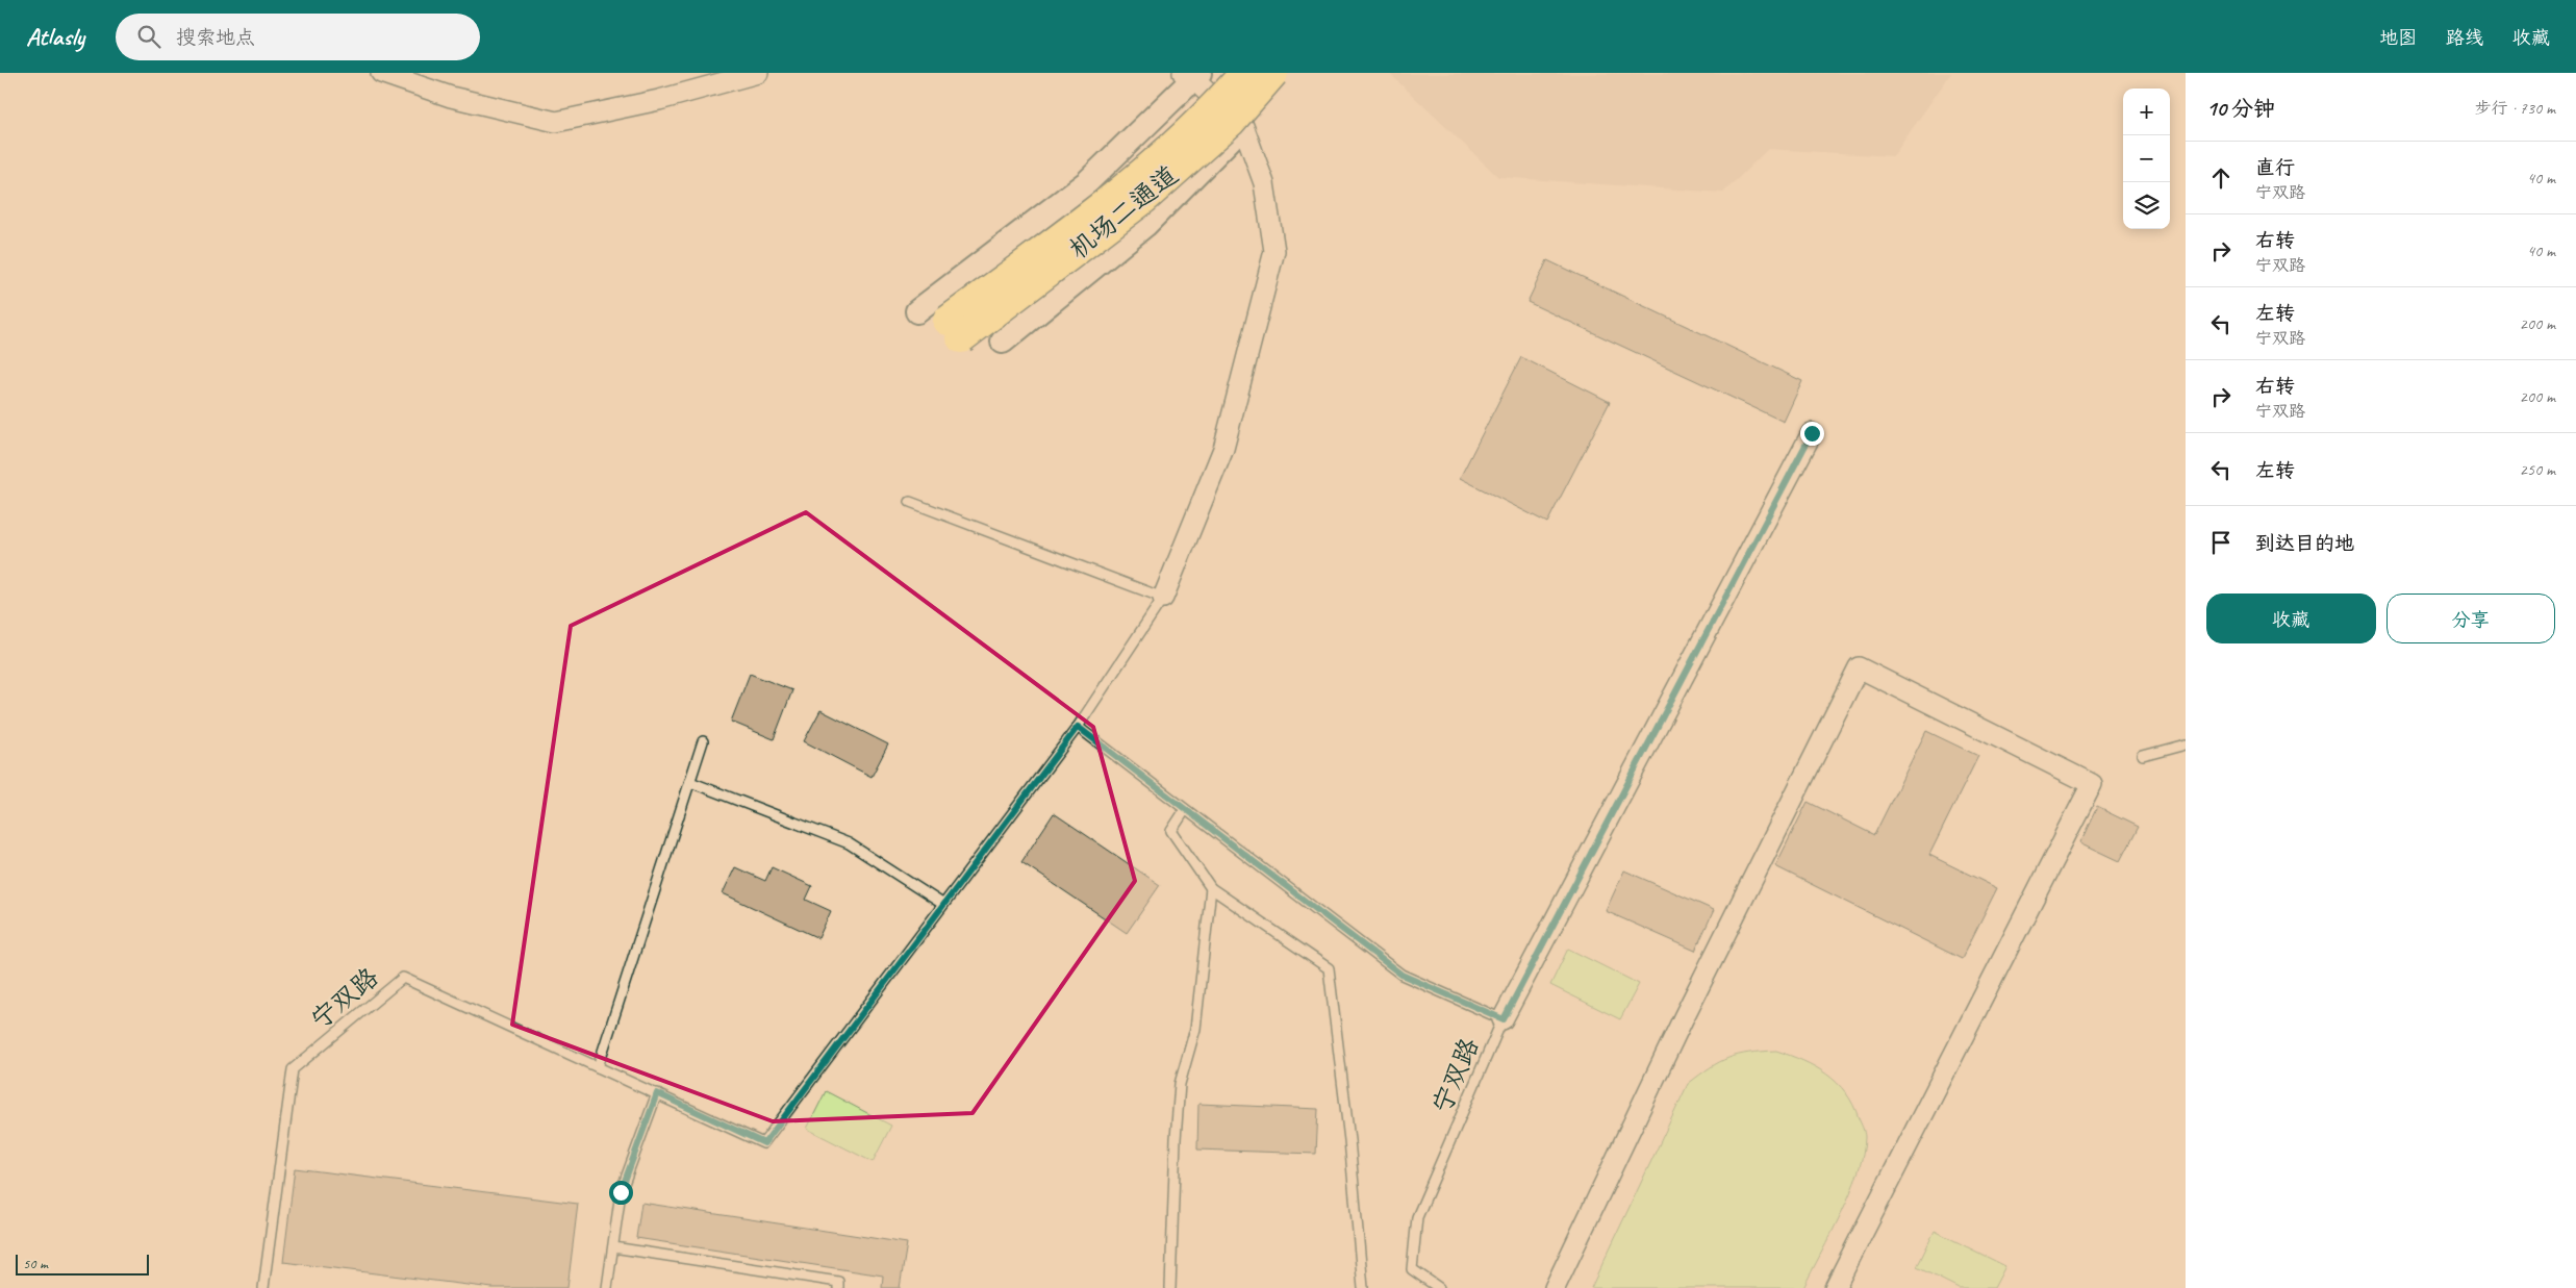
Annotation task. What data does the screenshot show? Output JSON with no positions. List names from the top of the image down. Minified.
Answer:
{"streets":{"highway":["机场二通道"],"lane":["宁双路"]},"scale_bar":"50 m","page":{"header":"Atlasly","search":"搜索地点","nav":["地图","路线","收藏"],"heading":["10 分钟","步行 · 730 m"],"map_buttons":["+","−"],"list":[["直行","宁双路","40 m"],["右转","宁双路","40 m"],["左转","宁双路","200 m"],["右转","宁双路","200 m"],["左转","250 m"],"到达目的地"],"buttons":["收藏","分享"],"scale":"50 m"}}
